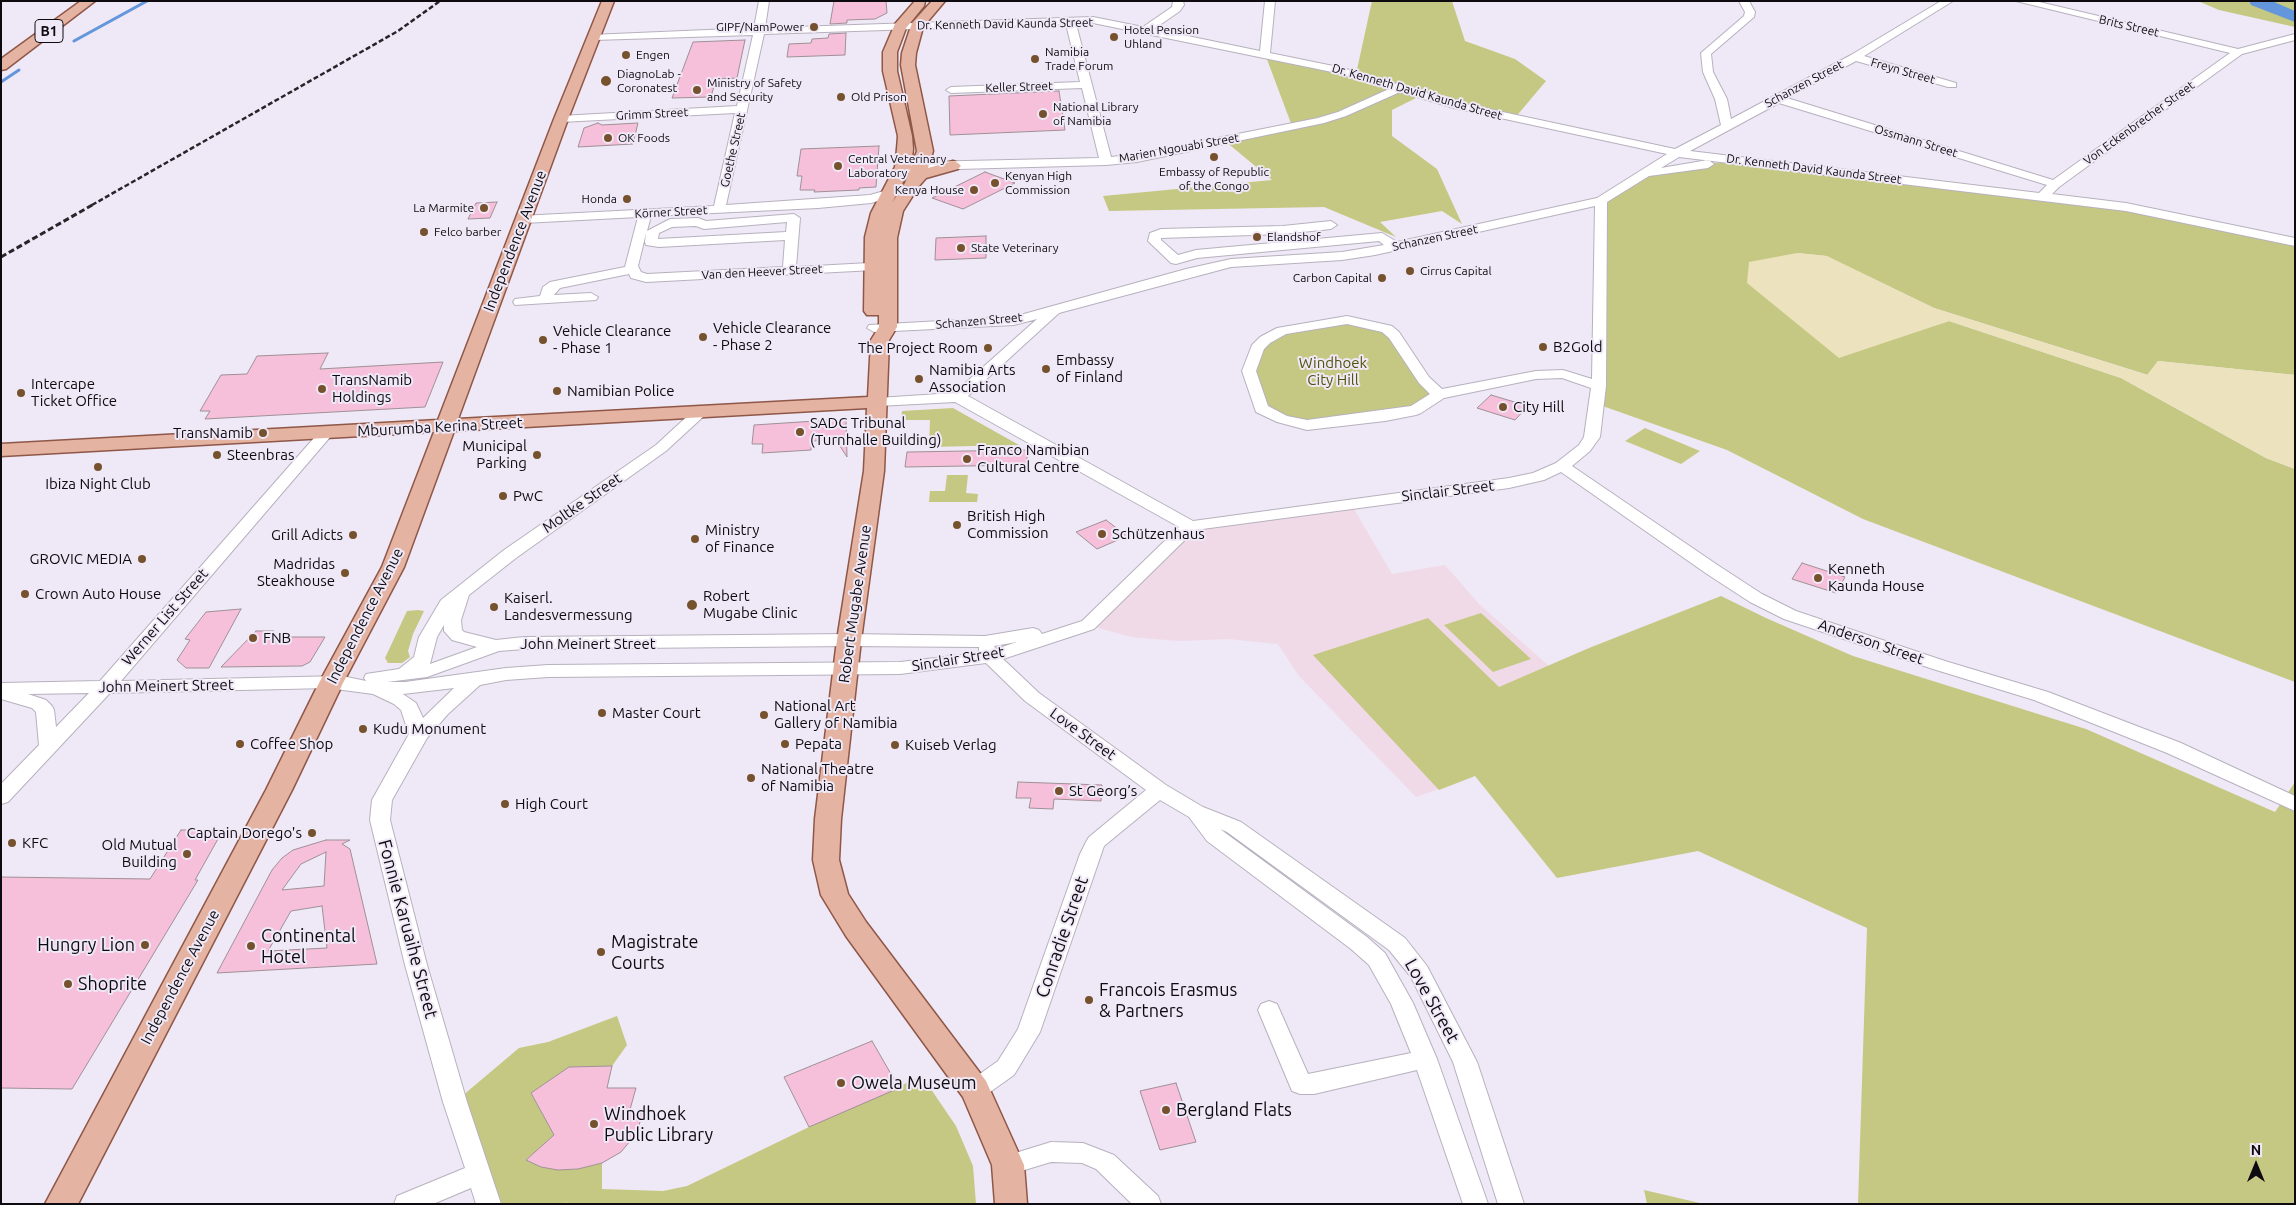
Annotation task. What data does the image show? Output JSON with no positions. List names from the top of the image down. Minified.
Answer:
{"streets":{"main road":["B1","Independence Avenue","Mburumba Kerina Street","Robert Mugabe Avenue"],"street":["Dr. Kenneth David Kaunda Street","Brits Street","Freyn Street","Schanzen Street","Keller Street","Grimm Street","Von Eckenbrecher Street","Ossmann Street","Marien Ngouabi Street","Goethe Street","Körner Street","Van den Heever Street","Sinclair Street","Moltke Street","Werner List Street","Anderson Street","John Meinert Street","Love Street","Fonnie Karuaihe Street","Conradie Street"]},"crossings":[["Dr. Kenneth David Kaunda Street","Schanzen Street"],["Dr. Kenneth David Kaunda Street","Von Eckenbrecher Street"],["Dr. Kenneth David Kaunda Street","Marien Ngouabi Street"],["Dr. Kenneth David Kaunda Street","Goethe Street"],["Dr. Kenneth David Kaunda Street","Independence Avenue"],["Dr. Kenneth David Kaunda Street","Robert Mugabe Avenue"],["Brits Street","Von Eckenbrecher Street"],["Freyn Street","Schanzen Street"],["Schanzen Street","Ossmann Street"],["Schanzen Street","Sinclair Street"],["Schanzen Street","Robert Mugabe Avenue"],["Grimm Street","Goethe Street"],["Grimm Street","Independence Avenue"],["Von Eckenbrecher Street","Ossmann Street"],["Goethe Street","Körner Street"],["Körner Street","Independence Avenue"],["Körner Street","Robert Mugabe Avenue"],["Independence Avenue","Mburumba Kerina Street"],["Independence Avenue","John Meinert Street"],["Van den Heever Street","Robert Mugabe Avenue"],["Mburumba Kerina Street","Moltke Street"],["Mburumba Kerina Street","Robert Mugabe Avenue"],["Mburumba Kerina Street","Werner List Street"],["Sinclair Street","Robert Mugabe Avenue"],["Sinclair Street","Anderson Street"],["Sinclair Street","John Meinert Street"],["Sinclair Street","Love Street"],["Moltke Street","John Meinert Street"],["Robert Mugabe Avenue","John Meinert Street"],["Robert Mugabe Avenue","Conradie Street"],["Werner List Street","John Meinert Street"],["John Meinert Street","Fonnie Karuaihe Street"],["Love Street","Conradie Street"]],"parks":["Windhoek City Hill"],"places":["GIPF/NamPower","Hotel Pension Uhland","Engen","Namibia Trade Forum","DiagnoLab - Coronatest","Ministry of Safety and Security","Old Prison","National Library of Namibia","OK Foods","Embassy of Republic of the Congo","Central Veterinary Laboratory","Kenyan High Commission","Kenya House","Honda","La Marmite","Felco barber","Elandshof","State Veterinary","Cirrus Capital","Carbon Capital","Vehicle Clearance - Phase 2","Vehicle Clearance - Phase 1","B2Gold","The Project Room","Embassy of Finland","Namibia Arts Association","TransNamib Holdings","Namibian Police","Intercape Ticket Office","City Hill","SADC Tribunal (Turnhalle Building)","TransNamib","Steenbras","Municipal Parking","Franco Namibian Cultural Centre","Ibiza Night Club","PwC","British High Commission","Schützenhaus","Grill Adicts","Ministry of Finance","GROVIC MEDIA","Madridas Steakhouse","Kenneth Kaunda House","Crown Auto House","Robert Mugabe Clinic","Kaiserl. Landesvermessung","FNB","Master Court","National Art Gallery of Namibia","Kudu Monument","Coffee Shop","Pepata","Kuiseb Verlag","National Theatre of Namibia","St Georg’s","High Court","Captain Dorego's","KFC","Old Mutual Building","Hungry Lion","Continental Hotel","Magistrate Courts","Shoprite","Francois Erasmus & Partners","Owela Museum","Bergland Flats","Windhoek Public Library"],"north":"top"}
